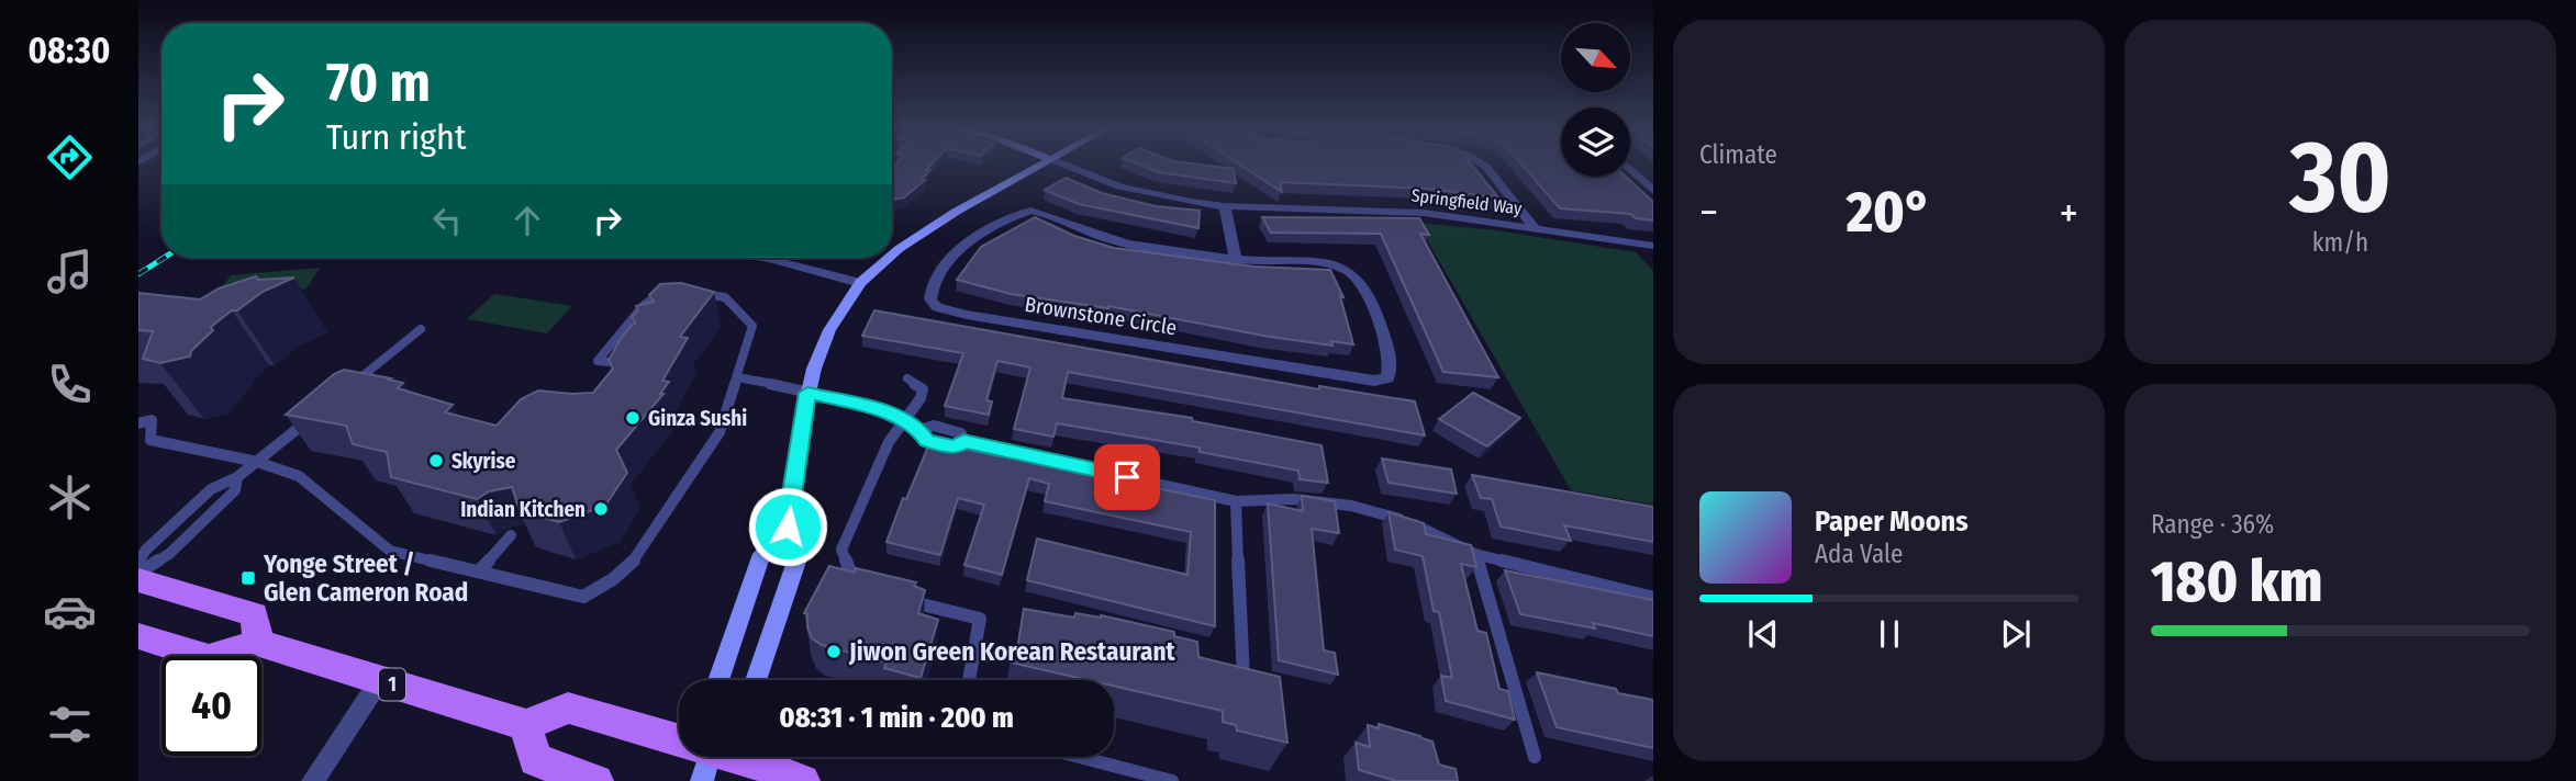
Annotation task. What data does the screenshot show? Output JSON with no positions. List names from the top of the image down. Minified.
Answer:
{"streets":{"main road":["1"],"street":["Springfield Way","Brownstone Circle"]},"places":{"other":["Ginza Sushi","Skyrise","Indian Kitchen","Jiwon Green Korean Restaurant"],"transit":["Yonge Street / Glen Cameron Road"]},"north":"bottom right","page":{"tabs":"08:30","tile":["Climate",["30","km/h"],["Range · 36%","180 km"]],"turn":["70 m","Turn right"],"heat":["−","20°","+"],"song":["Paper Moons","Ada Vale"],"limit":"40","trip":"08:31 · 1 min · 200 m"}}
